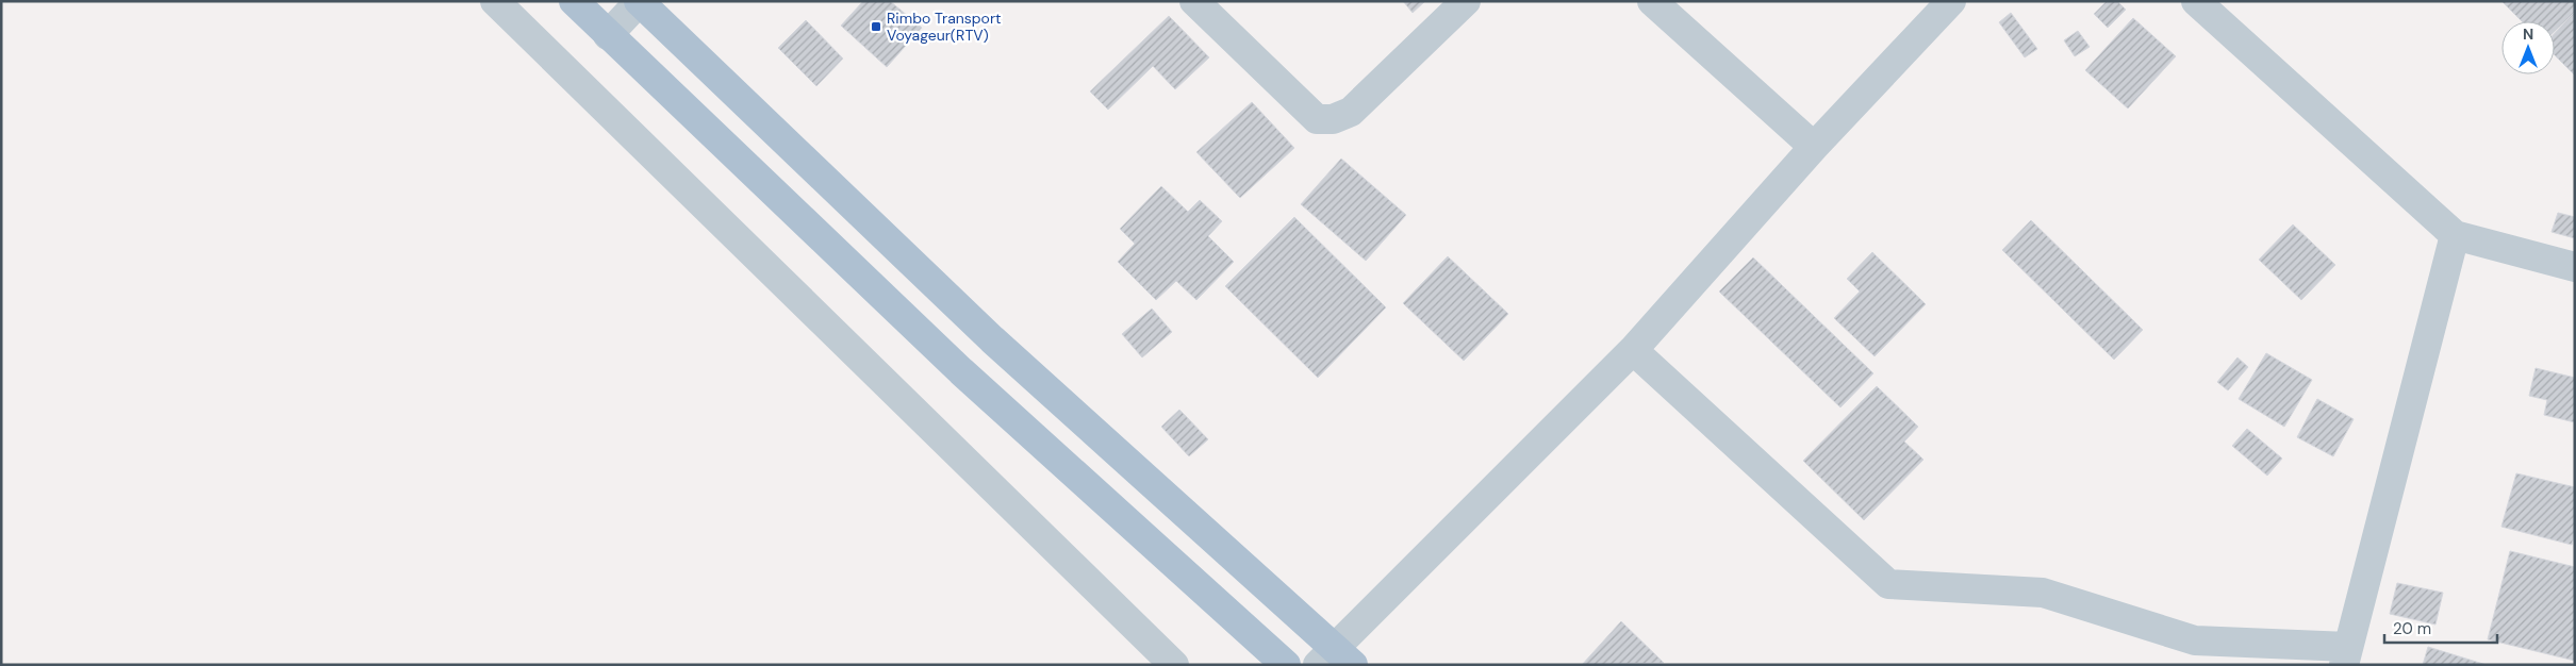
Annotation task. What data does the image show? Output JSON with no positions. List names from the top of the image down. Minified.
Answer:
{"places":{"transit":["Rimbo Transport Voyageur(RTV)"]},"scale_bar":"20 m","north":"top"}
